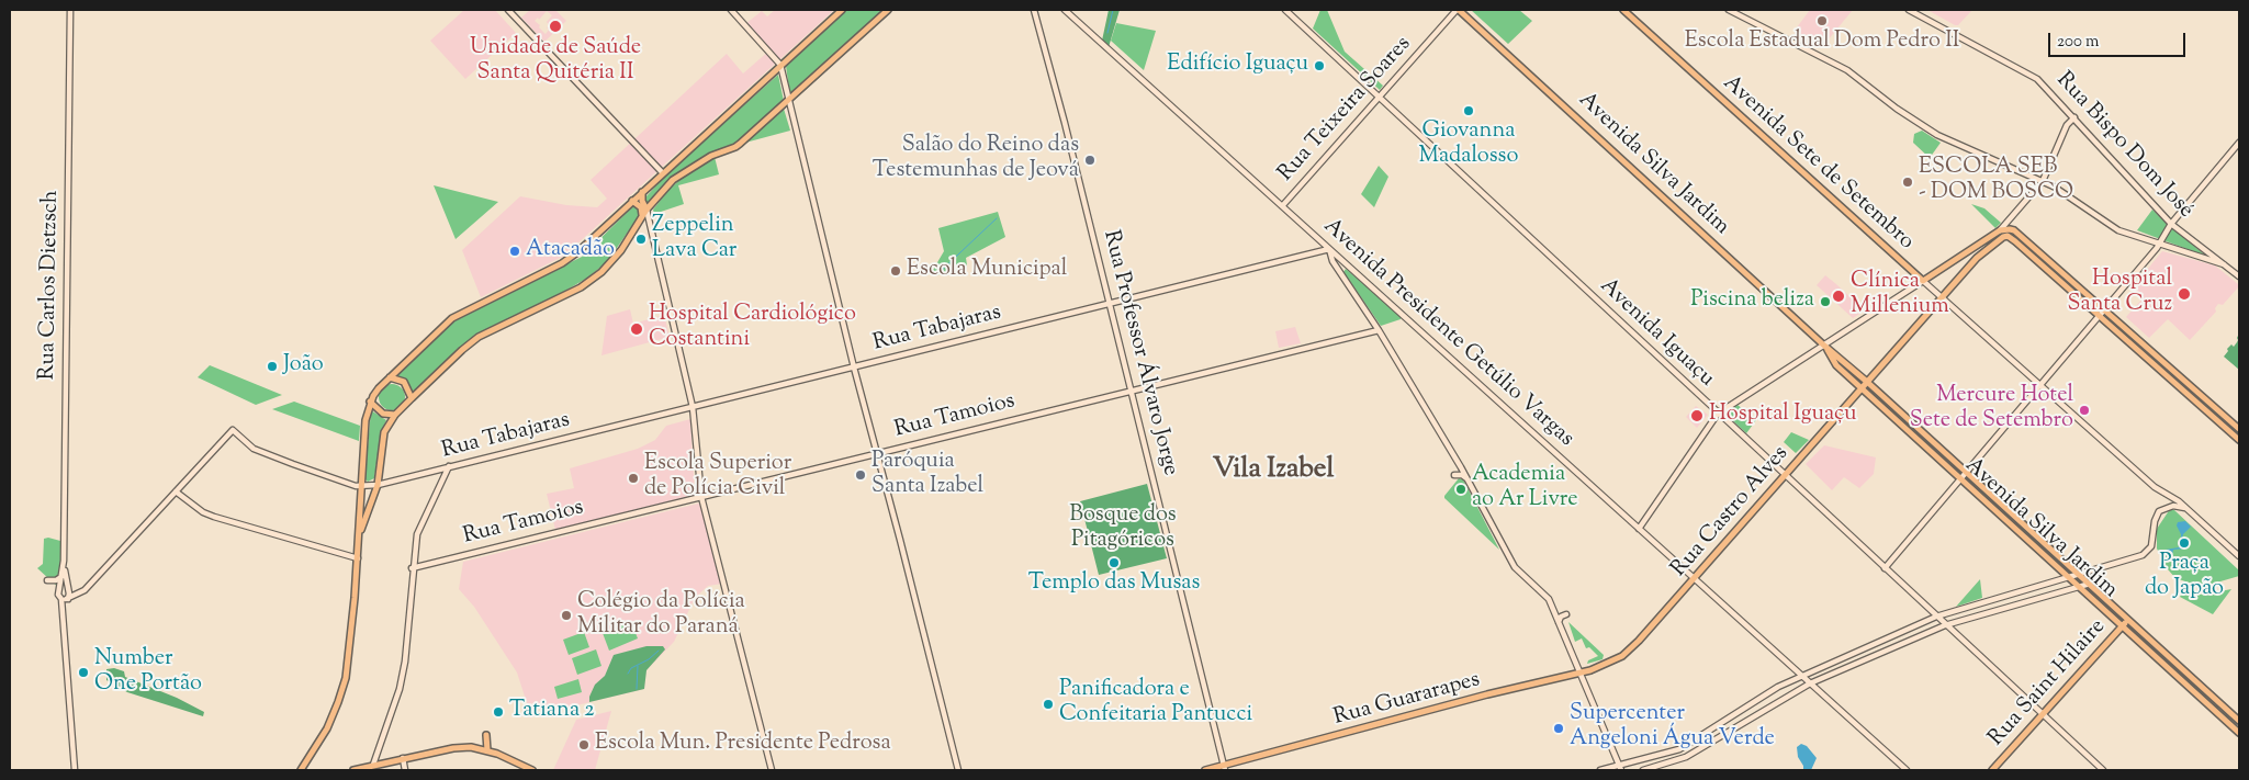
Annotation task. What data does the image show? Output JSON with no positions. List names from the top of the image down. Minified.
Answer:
{"streets":{"main road":["Avenida Sete de Setembro","Avenida Silva Jardim","Rua Castro Alves","Rua Saint Hilaire","Rua Guararapes"],"street":["Rua Teixeira Soares","Rua Bispo Dom José","Rua Carlos Dietzsch","Rua Tabajaras","Avenida Presidente Getúlio Vargas","Avenida Iguaçu","Rua Professor Álvaro Jorge","Rua Tamoios"]},"crossings":[["Rua Teixeira Soares","Avenida Silva Jardim"],["Rua Teixeira Soares","Avenida Presidente Getúlio Vargas"],["Rua Teixeira Soares","Avenida Iguaçu"],["Avenida Sete de Setembro","Rua Castro Alves"],["Avenida Silva Jardim","Rua Castro Alves"],["Avenida Silva Jardim","Rua Saint Hilaire"],["Rua Tabajaras","Avenida Presidente Getúlio Vargas"],["Rua Tabajaras","Rua Professor Álvaro Jorge"],["Avenida Presidente Getúlio Vargas","Rua Castro Alves"],["Avenida Iguaçu","Rua Castro Alves"],["Avenida Iguaçu","Rua Saint Hilaire"],["Rua Professor Álvaro Jorge","Rua Tamoios"],["Rua Professor Álvaro Jorge","Rua Guararapes"],["Rua Castro Alves","Rua Guararapes"]],"districts":["Vila Izabel"],"parks":["Bosque dos Pitagóricos"],"places":["Escola Estadual Dom Pedro II","Unidade de Saúde Santa Quitéria II","Edifício Iguaçu","Giovanna Madalosso","Salão do Reino das Testemunhas de Jeová","ESCOLA SEB - DOM BOSCO","Zeppelin Lava Car","Atacadão","Escola Municipal","Hospital Santa Cruz","Clínica Millenium","Piscina beliza","Hospital Cardiológico Costantini","João","Mercure Hotel Sete de Setembro","Hospital Iguaçu","Paróquia Santa Izabel","Escola Superior de Polícia Civil","Academia ao Ar Livre","Praça do Japão","Templo das Musas","Colégio da Polícia Militar do Paraná","Number One Portão","Panificadora e Confeitaria Pantucci","Tatiana 2","Supercenter Angeloni Água Verde","Escola Mun. Presidente Pedrosa"],"scale_bar":"200 m"}
